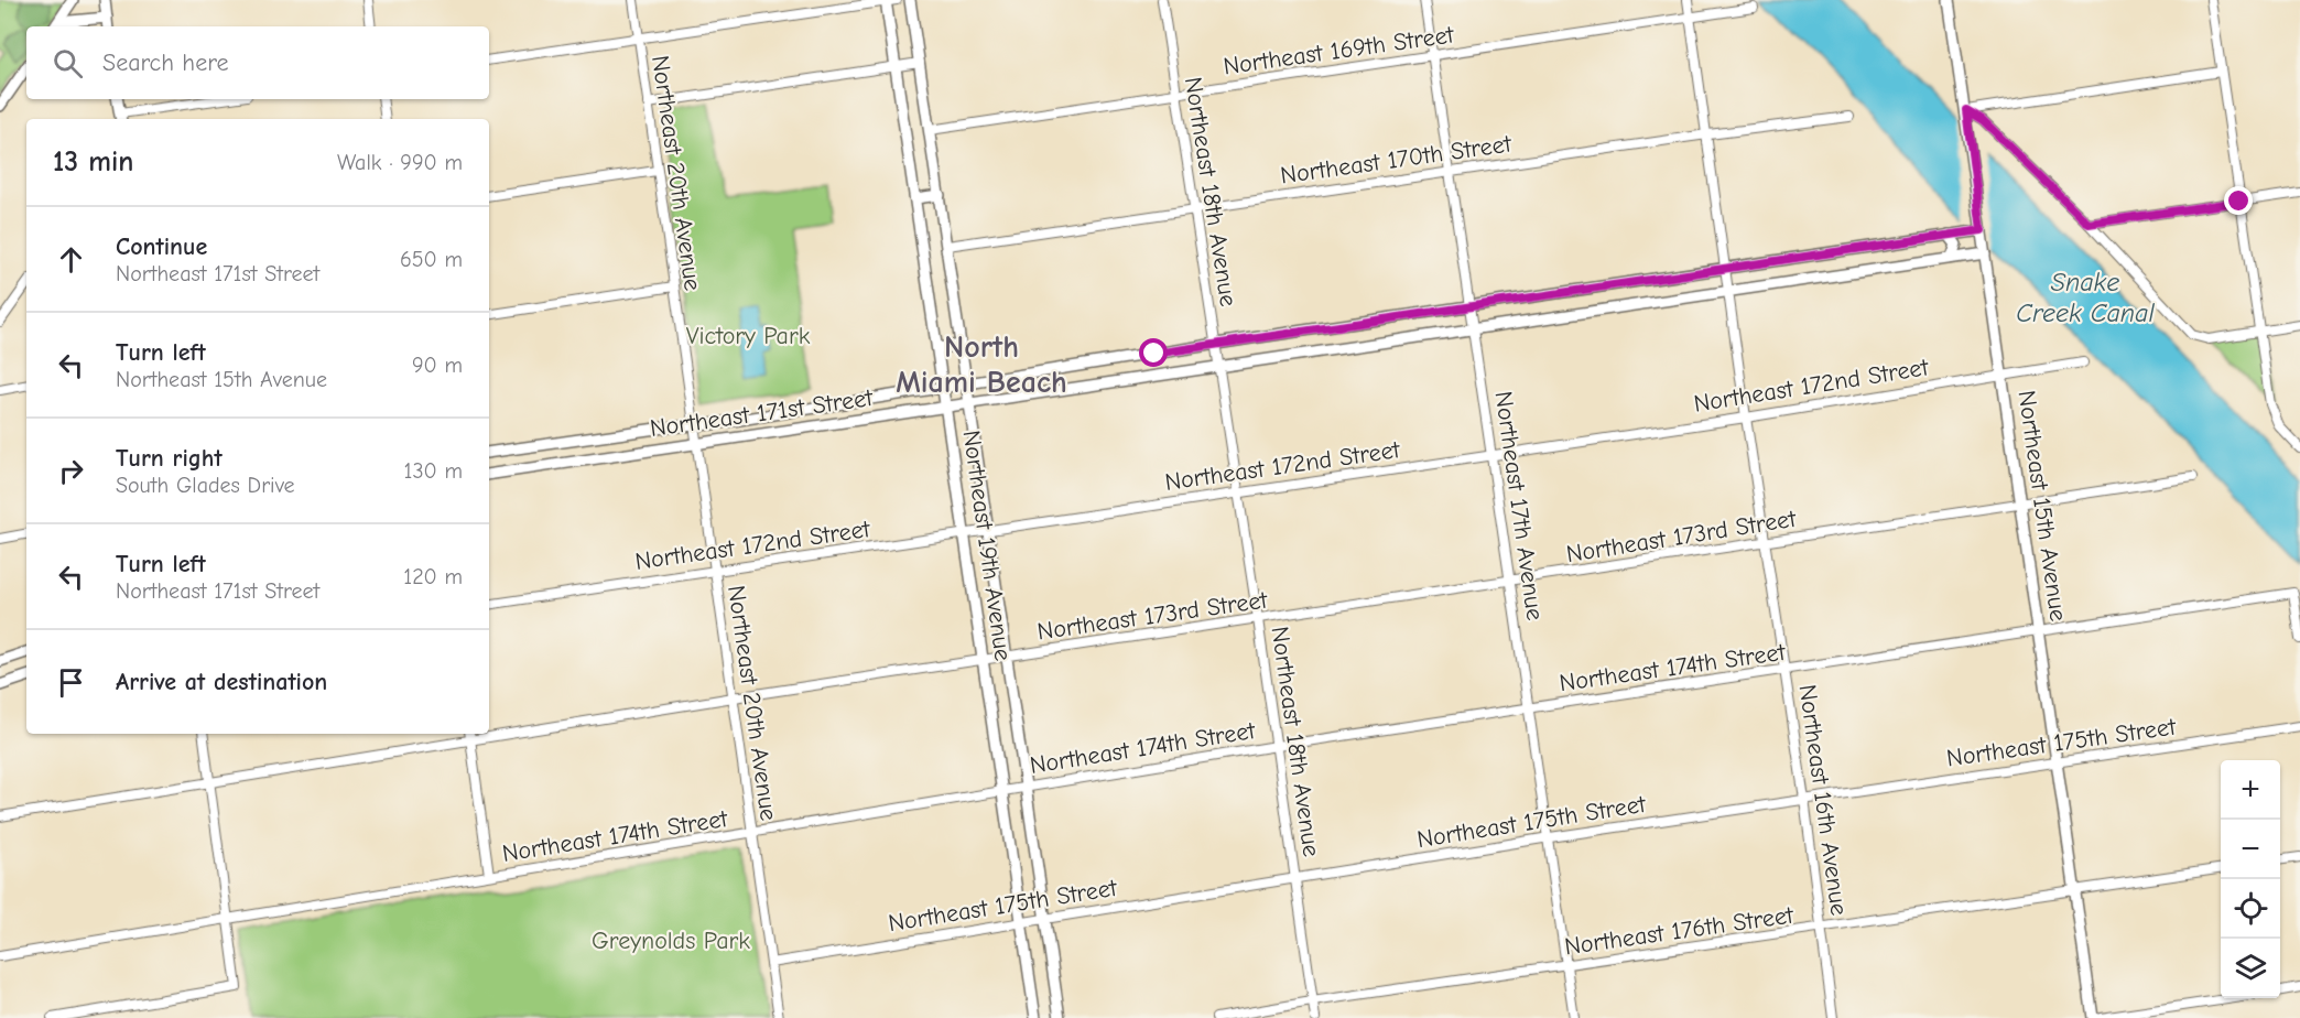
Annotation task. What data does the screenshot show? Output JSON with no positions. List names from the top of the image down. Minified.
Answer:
{"streets":{"street":["Northeast 169th Street","Northeast 170th Street","Northeast 20th Avenue","Northeast 18th Avenue","Northeast 172nd Street","Northeast 171st Street","Northeast 17th Avenue","Northeast 15th Avenue","Northeast 173rd Street","Northeast 19th Avenue","Northeast 174th Street","Northeast 175th Street","Northeast 16th Avenue","Northeast 176th Street"]},"crossings":[["Northeast 169th Street","Northeast 18th Avenue"],["Northeast 169th Street","Northeast 17th Avenue"],["Northeast 169th Street","Northeast 19th Avenue"],["Northeast 169th Street","Northeast 16th Avenue"],["Northeast 170th Street","Northeast 18th Avenue"],["Northeast 170th Street","Northeast 17th Avenue"],["Northeast 170th Street","Northeast 19th Avenue"],["Northeast 170th Street","Northeast 16th Avenue"],["Northeast 20th Avenue","Northeast 172nd Street"],["Northeast 20th Avenue","Northeast 171st Street"],["Northeast 20th Avenue","Northeast 173rd Street"],["Northeast 20th Avenue","Northeast 174th Street"],["Northeast 20th Avenue","Northeast 175th Street"],["Northeast 18th Avenue","Northeast 172nd Street"],["Northeast 18th Avenue","Northeast 171st Street"],["Northeast 18th Avenue","Northeast 173rd Street"],["Northeast 18th Avenue","Northeast 174th Street"],["Northeast 18th Avenue","Northeast 175th Street"],["Northeast 18th Avenue","Northeast 176th Street"],["Northeast 172nd Street","Northeast 17th Avenue"],["Northeast 172nd Street","Northeast 15th Avenue"],["Northeast 172nd Street","Northeast 19th Avenue"],["Northeast 172nd Street","Northeast 16th Avenue"],["Northeast 171st Street","Northeast 17th Avenue"],["Northeast 171st Street","Northeast 15th Avenue"],["Northeast 171st Street","Northeast 19th Avenue"],["Northeast 171st Street","Northeast 16th Avenue"],["Northeast 17th Avenue","Northeast 173rd Street"],["Northeast 17th Avenue","Northeast 174th Street"],["Northeast 17th Avenue","Northeast 175th Street"],["Northeast 17th Avenue","Northeast 176th Street"],["Northeast 15th Avenue","Northeast 173rd Street"],["Northeast 15th Avenue","Northeast 174th Street"],["Northeast 15th Avenue","Northeast 175th Street"],["Northeast 15th Avenue","Northeast 176th Street"],["Northeast 173rd Street","Northeast 19th Avenue"],["Northeast 173rd Street","Northeast 16th Avenue"],["Northeast 19th Avenue","Northeast 174th Street"],["Northeast 19th Avenue","Northeast 175th Street"],["Northeast 174th Street","Northeast 16th Avenue"],["Northeast 175th Street","Northeast 16th Avenue"],["Northeast 16th Avenue","Northeast 176th Street"]],"districts":["North Miami Beach"],"water":["Snake Creek Canal"],"parks":["Victory Park","Greynolds Park"],"page":{"search":"Search here","heading":["13 min","Walk · 990 m"],"list":[["Continue","Northeast 171st Street","650 m"],["Turn left","Northeast 15th Avenue","90 m"],["Turn right","South Glades Drive","130 m"],["Turn left","Northeast 171st Street","120 m"],"Arrive at destination"],"map_buttons":["+","−"]}}
